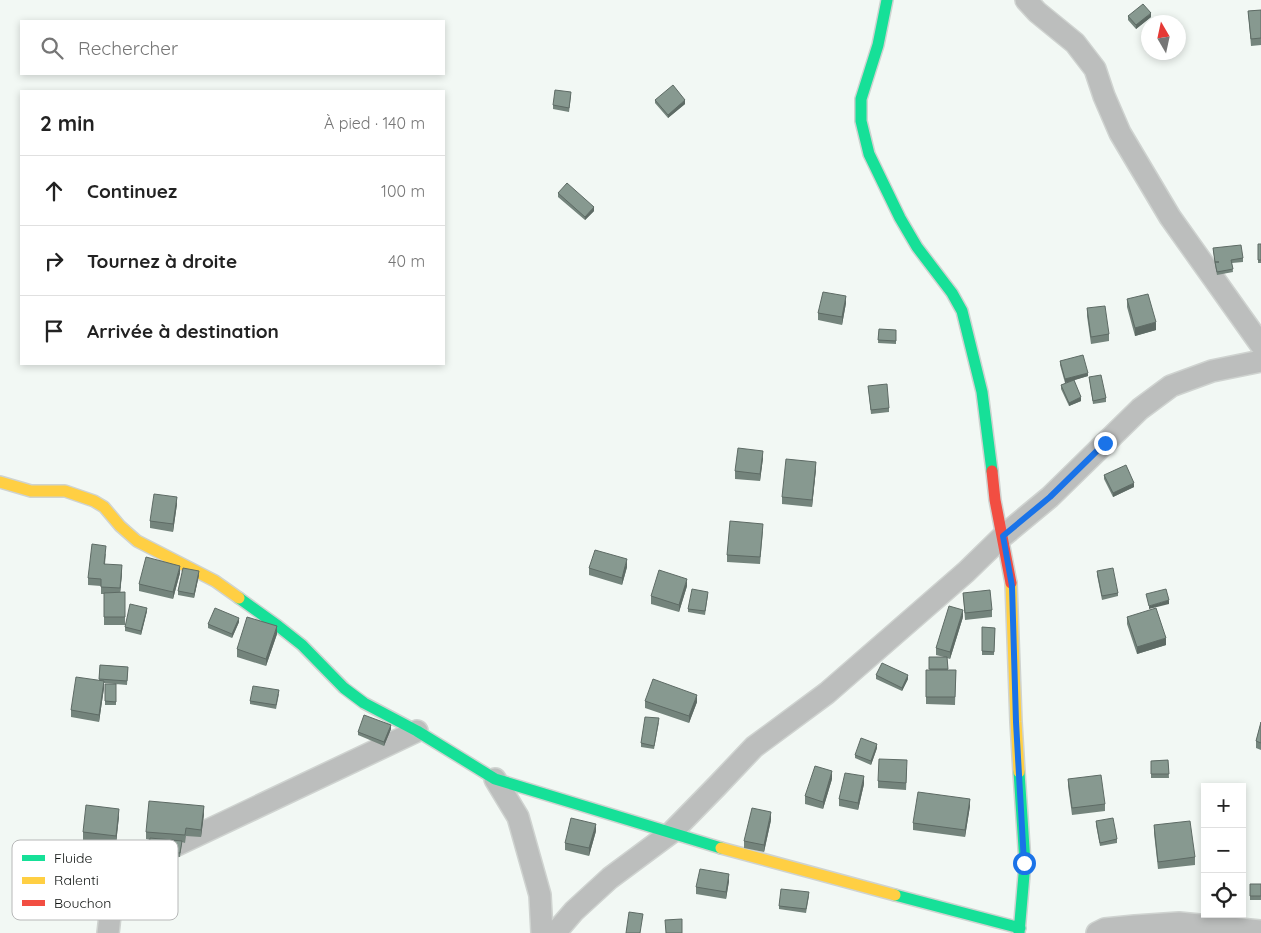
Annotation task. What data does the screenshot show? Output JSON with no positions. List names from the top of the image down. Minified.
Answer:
{"legend":["Fluide","Ralenti","Bouchon"],"north":"top","page":{"search":"Rechercher","heading":["2 min","À pied · 140 m"],"list":[["Continuez","100 m"],["Tournez à droite","40 m"],"Arrivée à destination"],"map_buttons":["+","−"]}}
